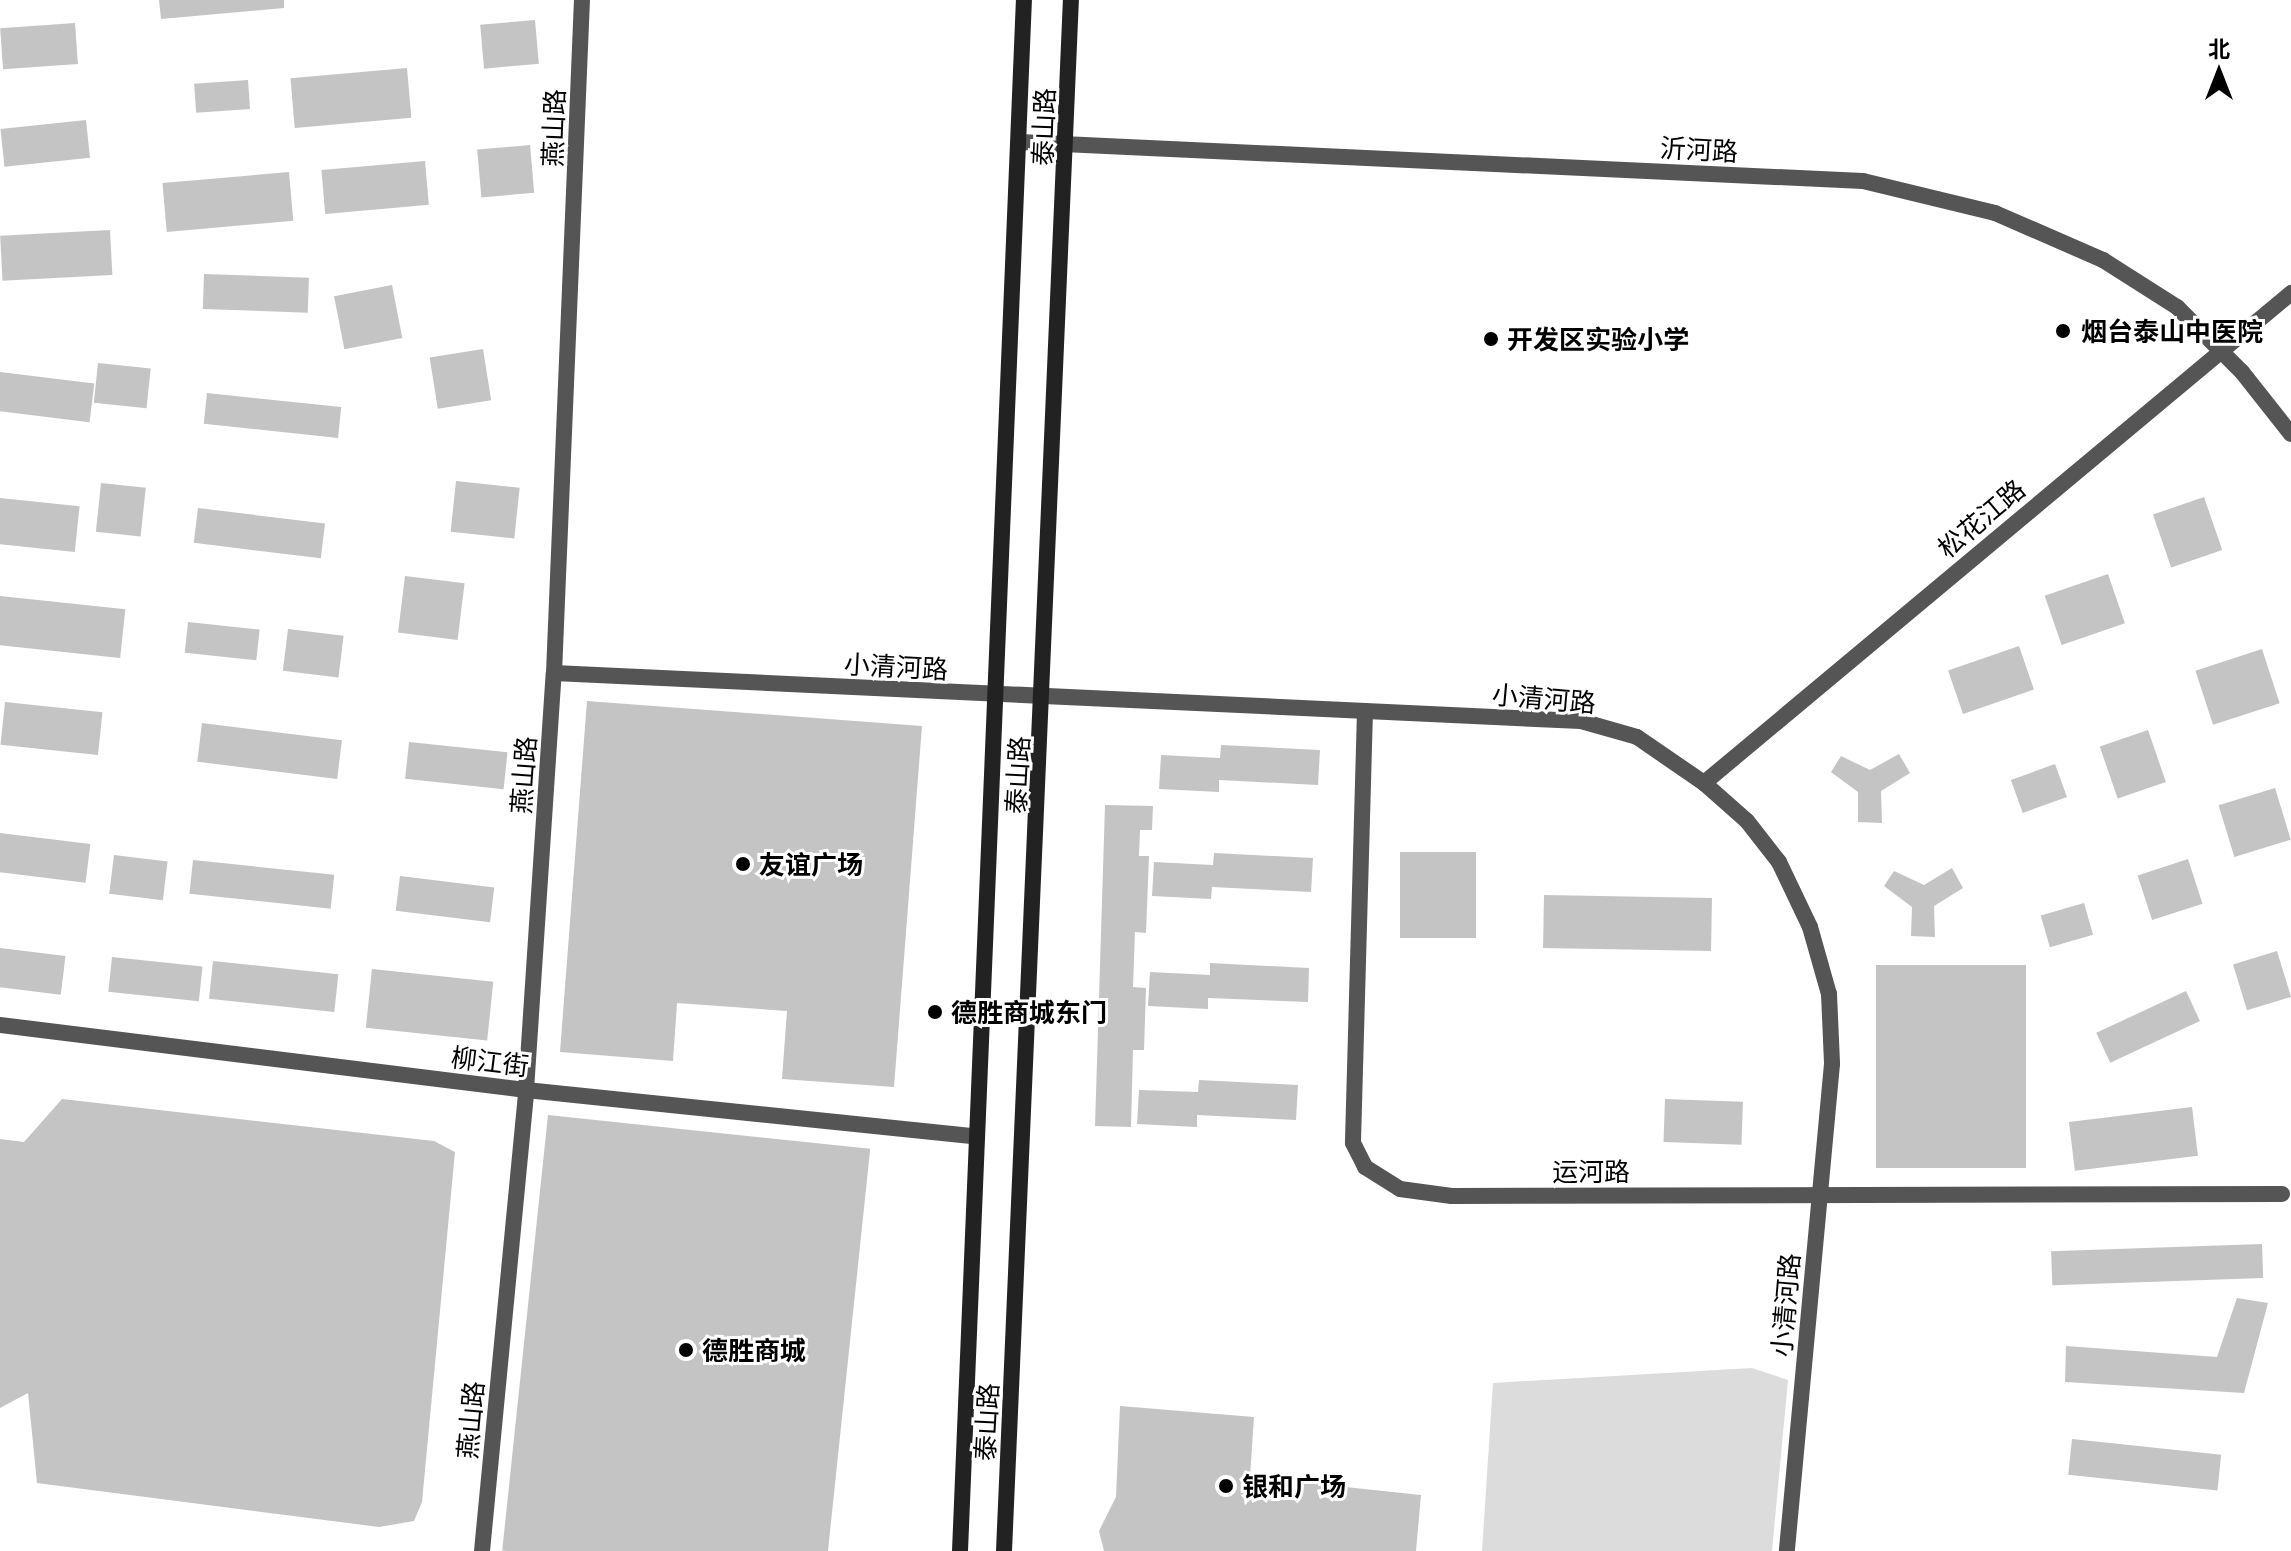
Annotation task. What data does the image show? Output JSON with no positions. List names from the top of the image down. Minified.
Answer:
{"streets":{"main road":["泰山路"],"street":["燕山路","沂河路","松花江路","小清河路","柳江街","运河路"]},"crossings":[["泰山路","沂河路"],["泰山路","小清河路"],["泰山路","柳江街"],["燕山路","小清河路"],["燕山路","柳江街"],["沂河路","松花江路"],["松花江路","小清河路"],["小清河路","运河路"]],"places":["烟台泰山中医院","开发区实验小学","友谊广场","德胜商城东门","德胜商城","银和广场"],"north":"top"}
